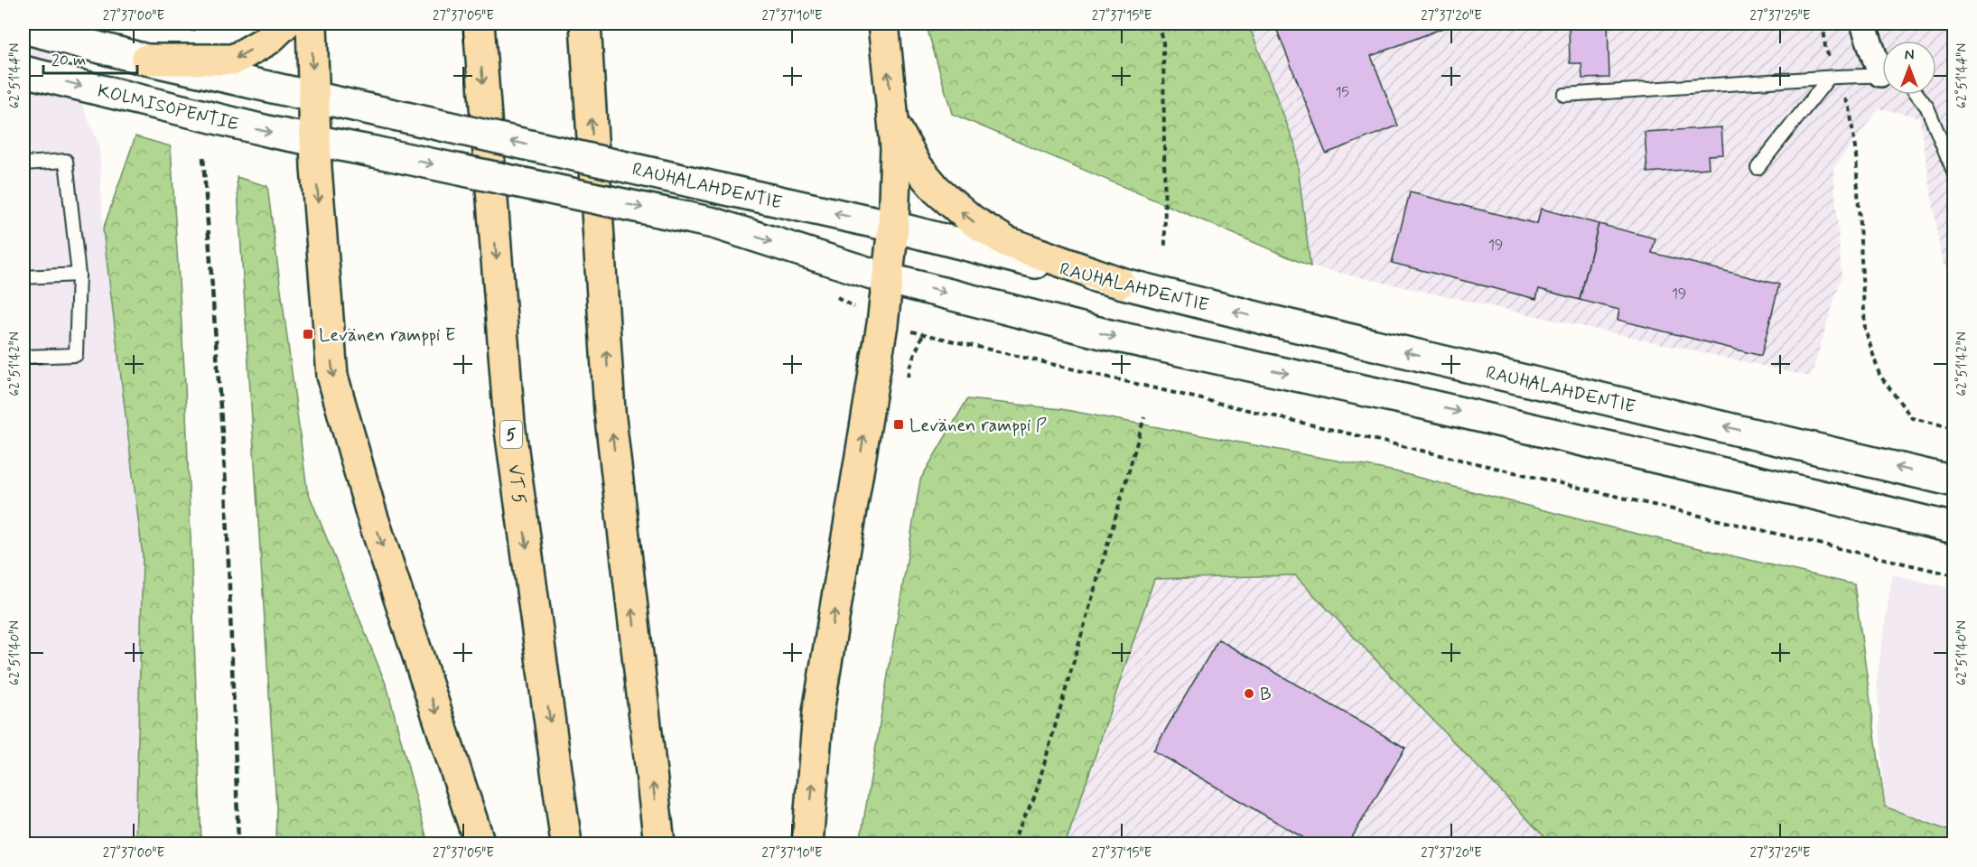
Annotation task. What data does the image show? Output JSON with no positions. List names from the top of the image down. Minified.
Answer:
{"streets":{"highway":["5","VT 5"],"main road":["KOLMISOPENTIE","RAUHALAHDENTIE"]},"crossings":[["KOLMISOPENTIE","RAUHALAHDENTIE"]],"places":{"transit":["Levänen ramppi E","Levänen ramppi P"],"other":["B"]},"house_numbers":["15","19","19"],"scale_bar":"20 m","north":"top","coordinates":["27°37'00\"E","27°37'05\"E","27°37'10\"E","27°37'15\"E","27°37'20\"E","27°37'25\"E","62°51'44\"N","62°51'42\"N","62°51'40\"N"]}
